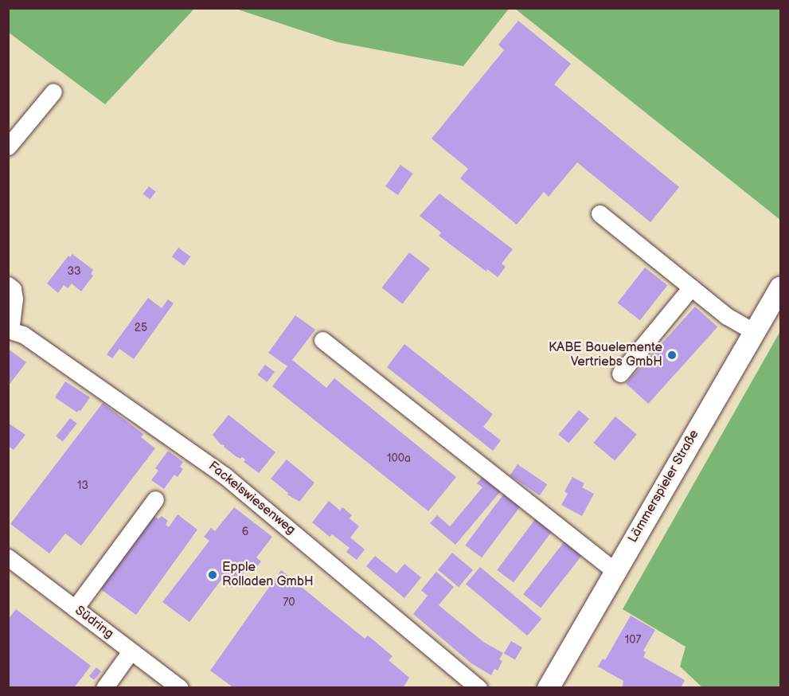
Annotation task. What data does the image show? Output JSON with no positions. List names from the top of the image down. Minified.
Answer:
{"streets":{"main road":["Lämmerspieler Straße"],"street":["Fackelswiesenweg","Südring"]},"places":["KABE Bauelemente Vertriebs GmbH","Epple Rolladen GmbH"],"house_numbers":["33","25","100a","13","6","70","107"]}
